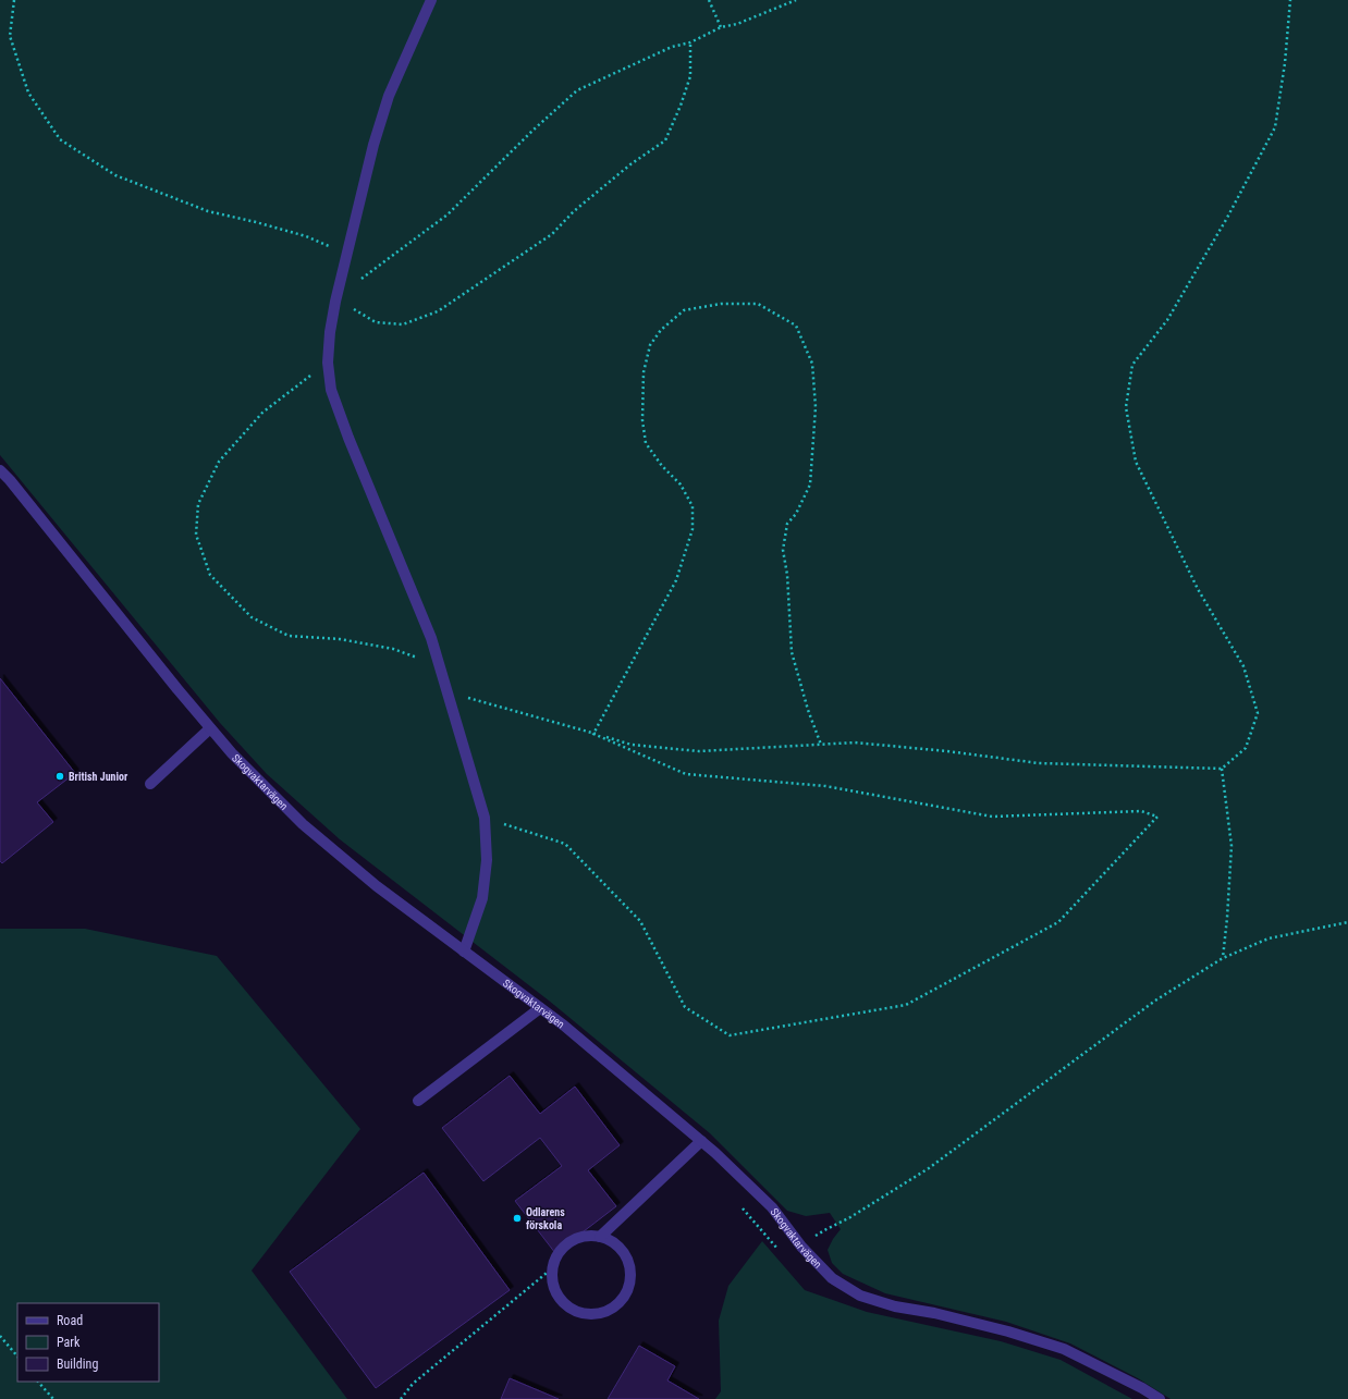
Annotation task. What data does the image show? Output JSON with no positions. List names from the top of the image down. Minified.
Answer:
{"streets":{"street":["Skogvaktarvägen"]},"places":["British Junior","Odlarens förskola"],"legend":["Road","Park","Building"]}
